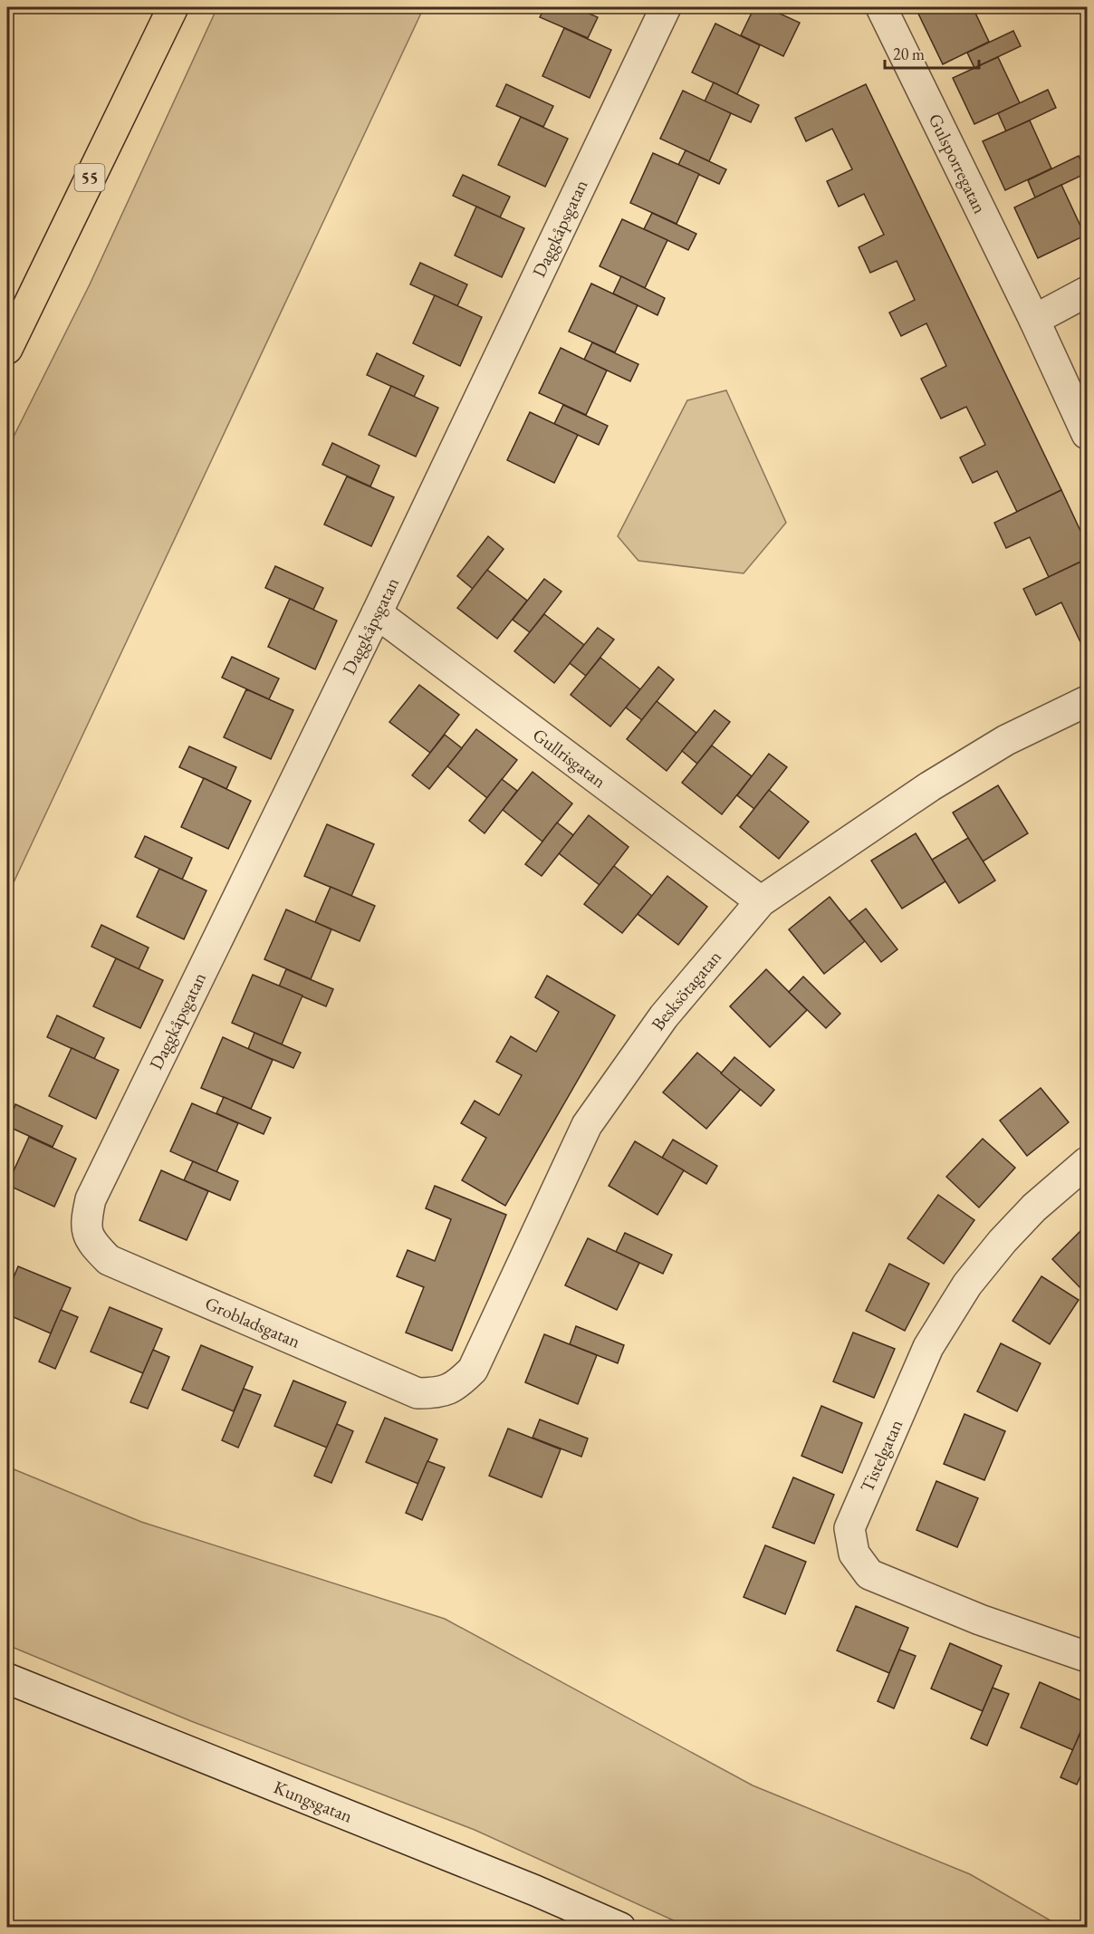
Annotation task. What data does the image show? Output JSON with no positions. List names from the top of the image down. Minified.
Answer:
{"streets":{"main road":["55"],"street":["Gulsporregatan","Daggkåpsgatan","Gullrisgatan","Besksötagatan","Grobladsgatan","Tistelgatan","Kungsgatan"]},"crossings":[["Daggkåpsgatan","Gullrisgatan"],["Daggkåpsgatan","Grobladsgatan"],["Gullrisgatan","Besksötagatan"],["Besksötagatan","Grobladsgatan"]],"scale_bar":"20 m"}
